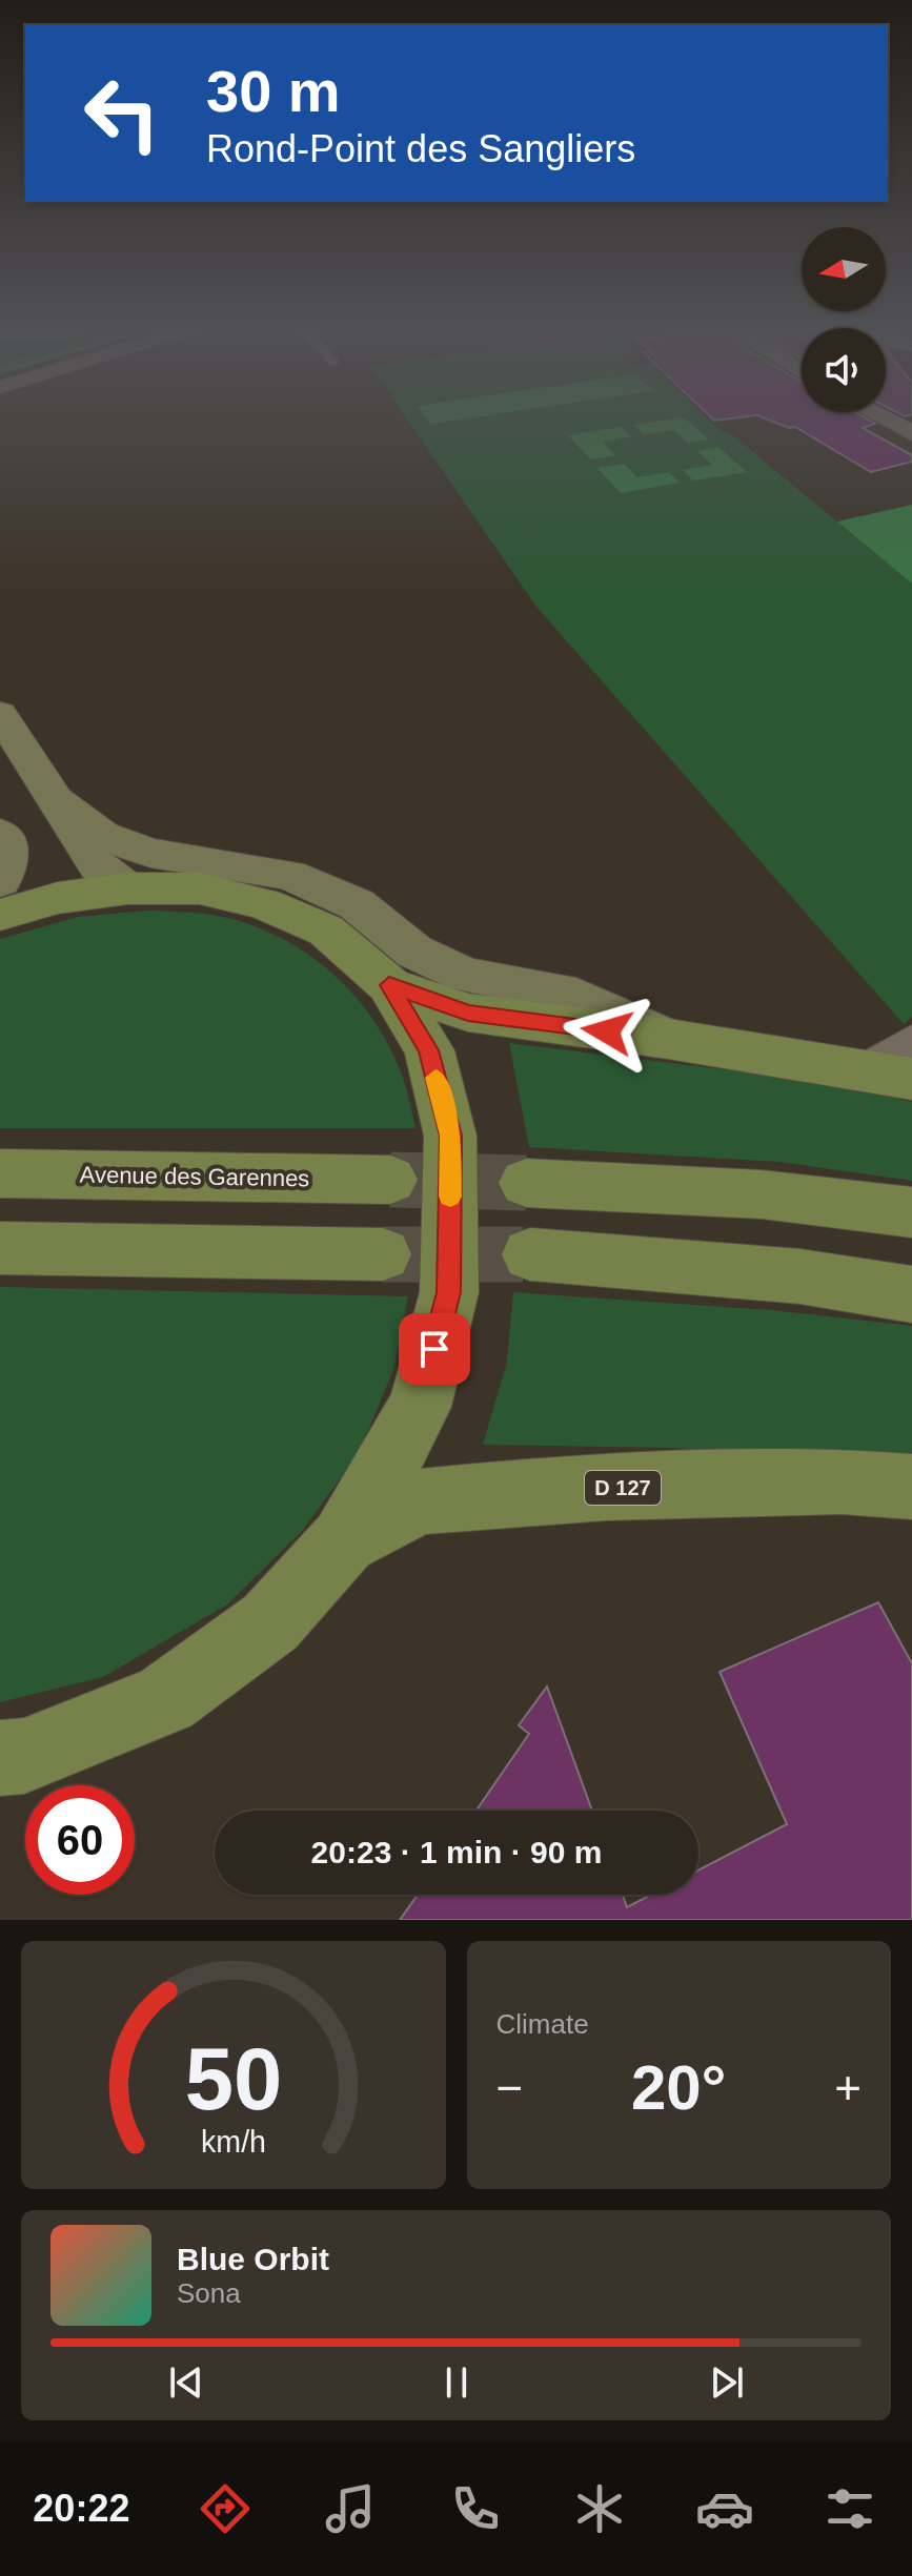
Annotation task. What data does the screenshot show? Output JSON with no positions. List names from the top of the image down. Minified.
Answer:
{"streets":{"main road":["Avenue des Garennes","D 127"]},"north":"left","page":{"turn":["30 m","Rond-Point des Sangliers"],"limit":"60","trip":"20:23 · 1 min · 90 m","tile":"Climate","heat":["−","20°","+"],"song":["Blue Orbit","Sona"],"tabs":"20:22","gauge":["50","km/h"]}}
